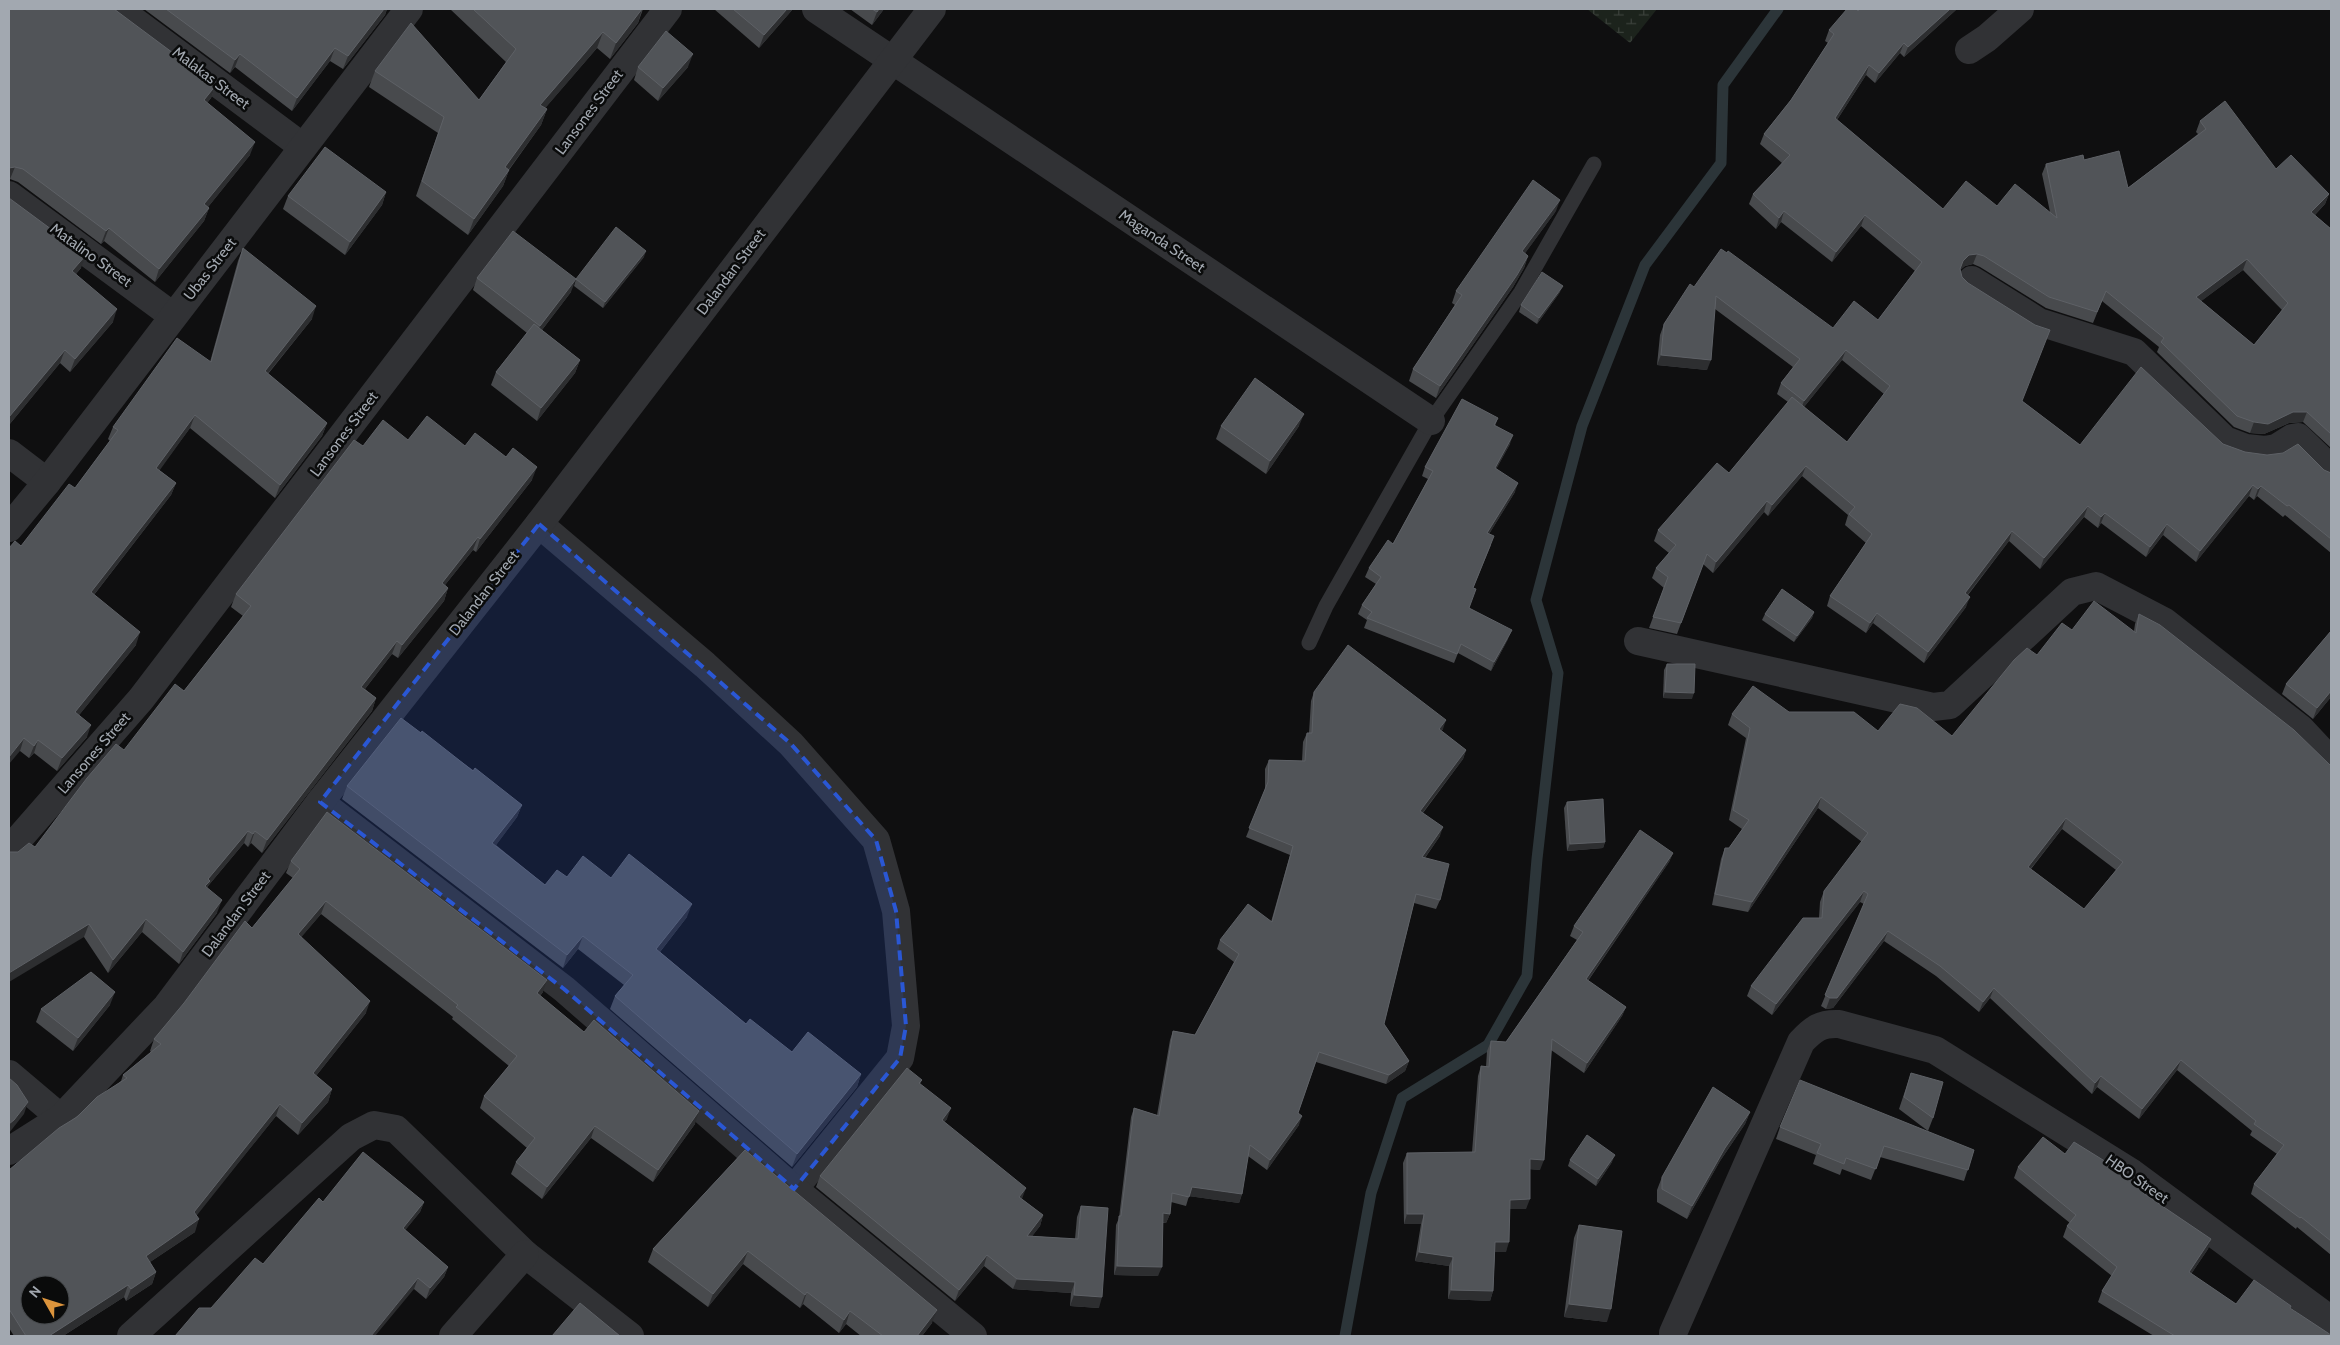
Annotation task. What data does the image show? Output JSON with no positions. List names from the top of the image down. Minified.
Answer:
{"streets":{"street":["Malakas Street","Lansones Street","Maganda Street","Matalino Street","Ubas Street","Dalandan Street","HBO Street"]},"crossings":[["Malakas Street","Ubas Street"],["Maganda Street","Dalandan Street"],["Matalino Street","Ubas Street"]],"north":"top left"}
